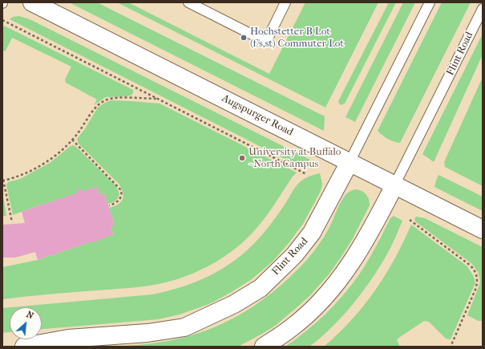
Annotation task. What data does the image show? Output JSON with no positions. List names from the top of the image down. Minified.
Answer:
{"streets":{"street":["Flint Road","Augspurger Road"]},"crossings":[["Flint Road","Augspurger Road"]],"places":["Hochstetter B Lot (f/s,st) Commuter Lot","University at Buffalo - North Campus"],"north":"top right"}
